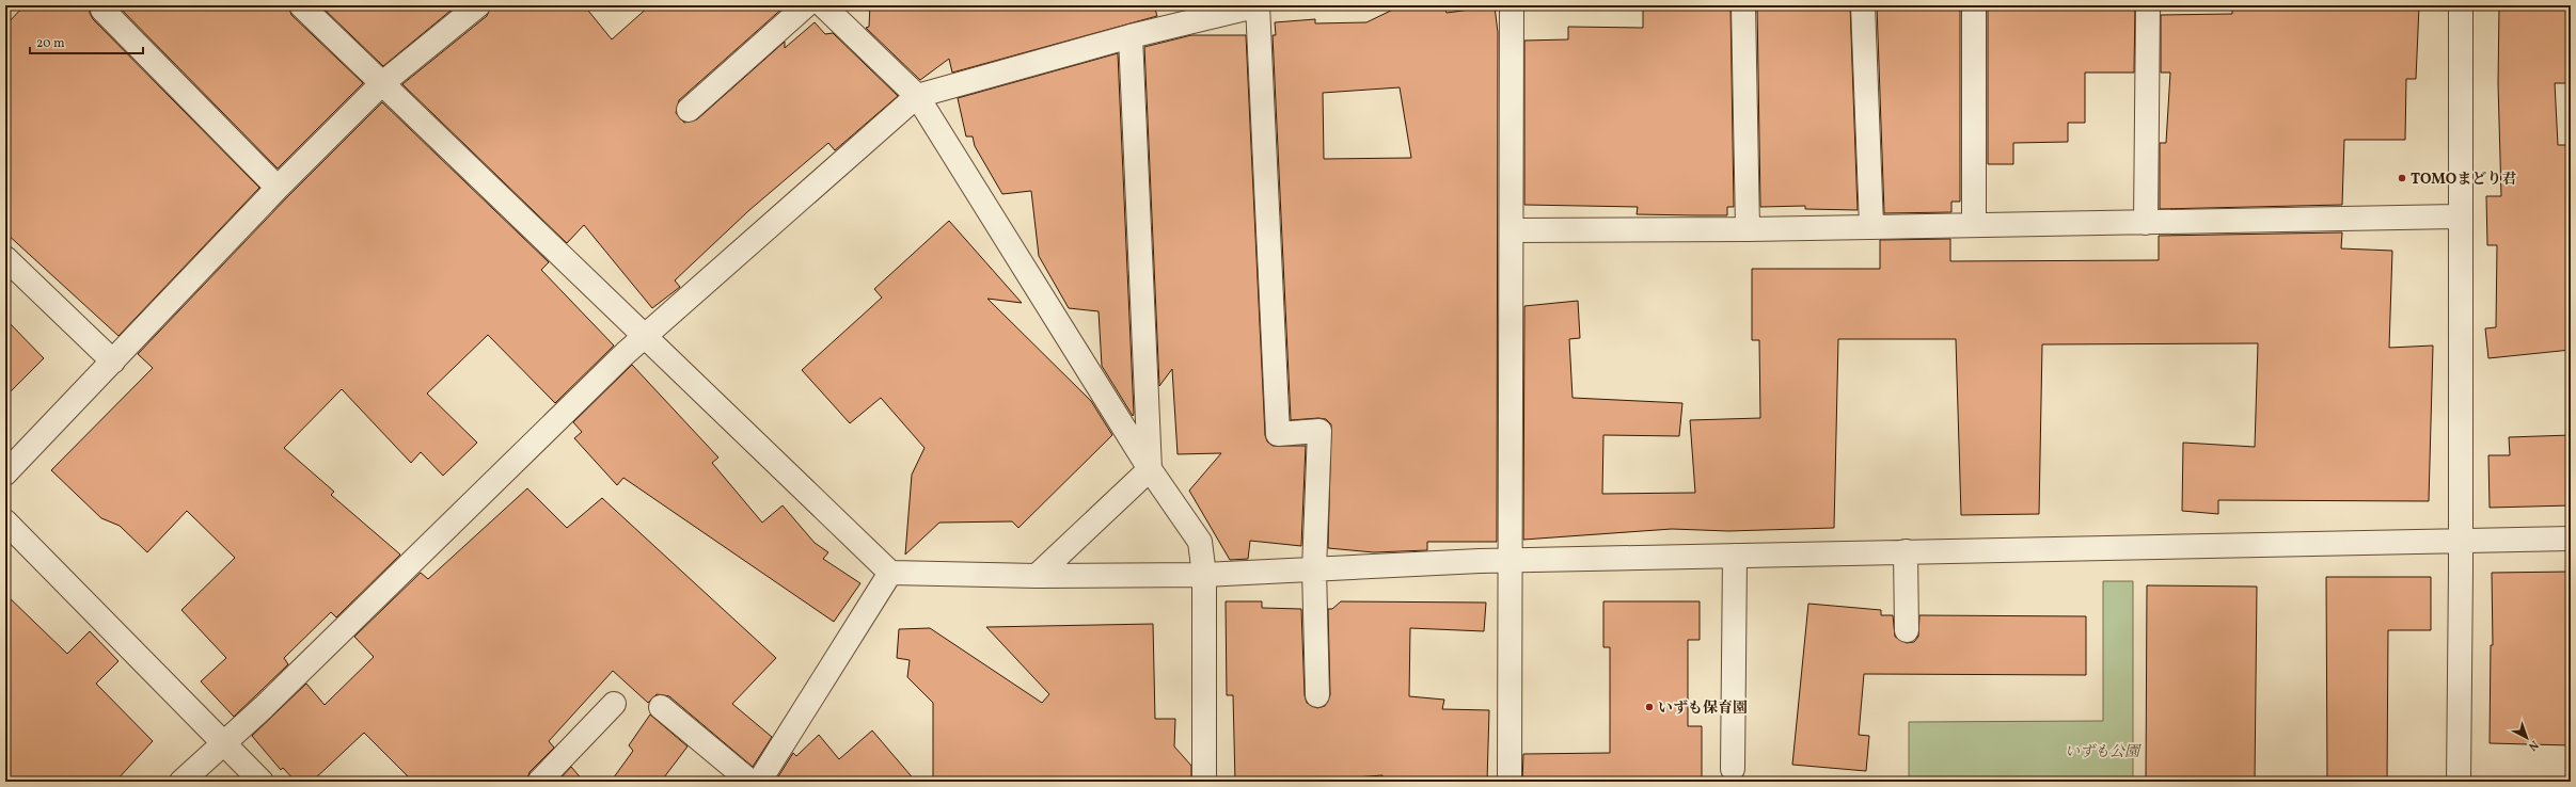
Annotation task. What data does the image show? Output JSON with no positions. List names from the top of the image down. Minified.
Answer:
{"parks":["いずも公園"],"places":["TOMOまどり君","いずも保育園"],"scale_bar":"20 m","north":"bottom right"}
